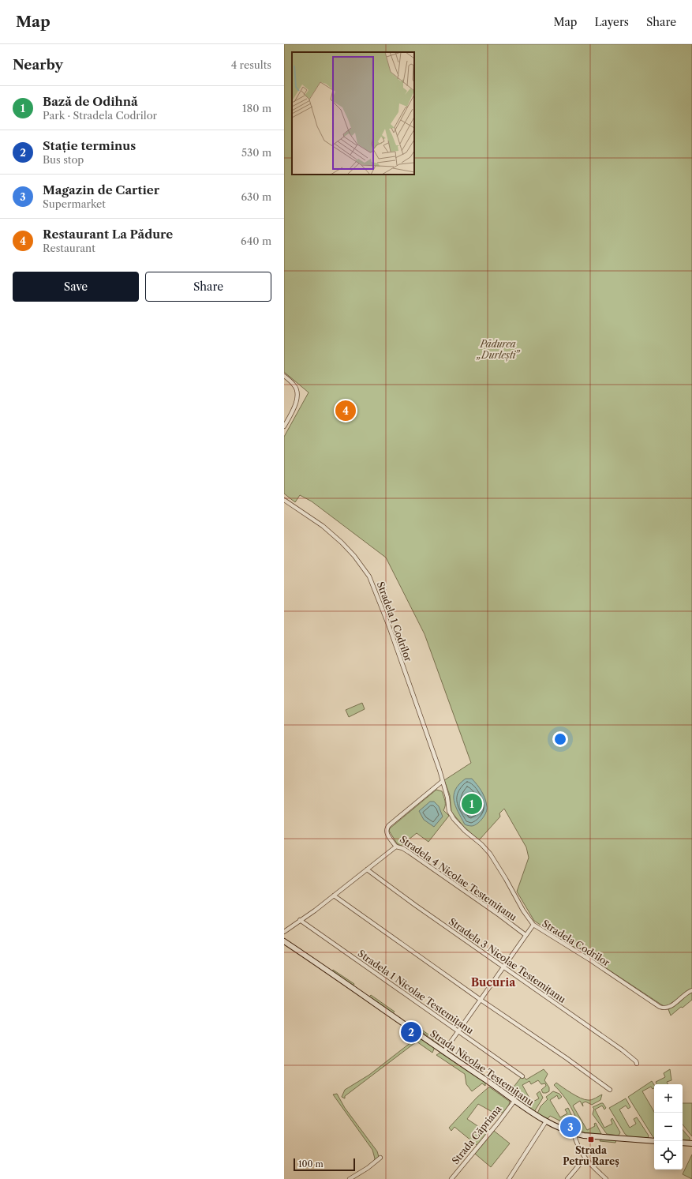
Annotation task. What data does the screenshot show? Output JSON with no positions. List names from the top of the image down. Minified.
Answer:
{"streets":{"street":["Stradela 1 Codrilor","Stradela 4 Nicolae Testemițanu","Stradela Codrilor","Stradela 3 Nicolae Testemițanu","Stradela 1 Nicolae Testemițanu","Strada Nicolae Testemițanu","Strada Căpriana"]},"crossings":[["Stradela 1 Codrilor","Stradela 4 Nicolae Testemițanu"],["Stradela 1 Codrilor","Stradela Codrilor"],["Stradela 4 Nicolae Testemițanu","Stradela Codrilor"],["Strada Nicolae Testemițanu","Strada Căpriana"]],"districts":["Bucuria"],"parks":["Pădurea „Durlești”"],"places":{"transit":["Strada Petru Rareș"]},"scale_bar":"100 m","page":{"header":"Map","nav":["Map","Layers","Share"],"heading":["Nearby","4 results"],"list":[{"mark":"1","name":"Bază de Odihnă","note":"Park · Stradela Codrilor","value":"180 m"},{"mark":"2","name":"Stație terminus","note":"Bus stop","value":"530 m"},{"mark":"3","name":"Magazin de Cartier","note":"Supermarket","value":"630 m"},{"mark":"4","name":"Restaurant La Pădure","note":"Restaurant","value":"640 m"}],"buttons":["Save","Share"],"pins":["4","1","2","3"],"map_buttons":["+","−"],"scale":"100 m"}}
